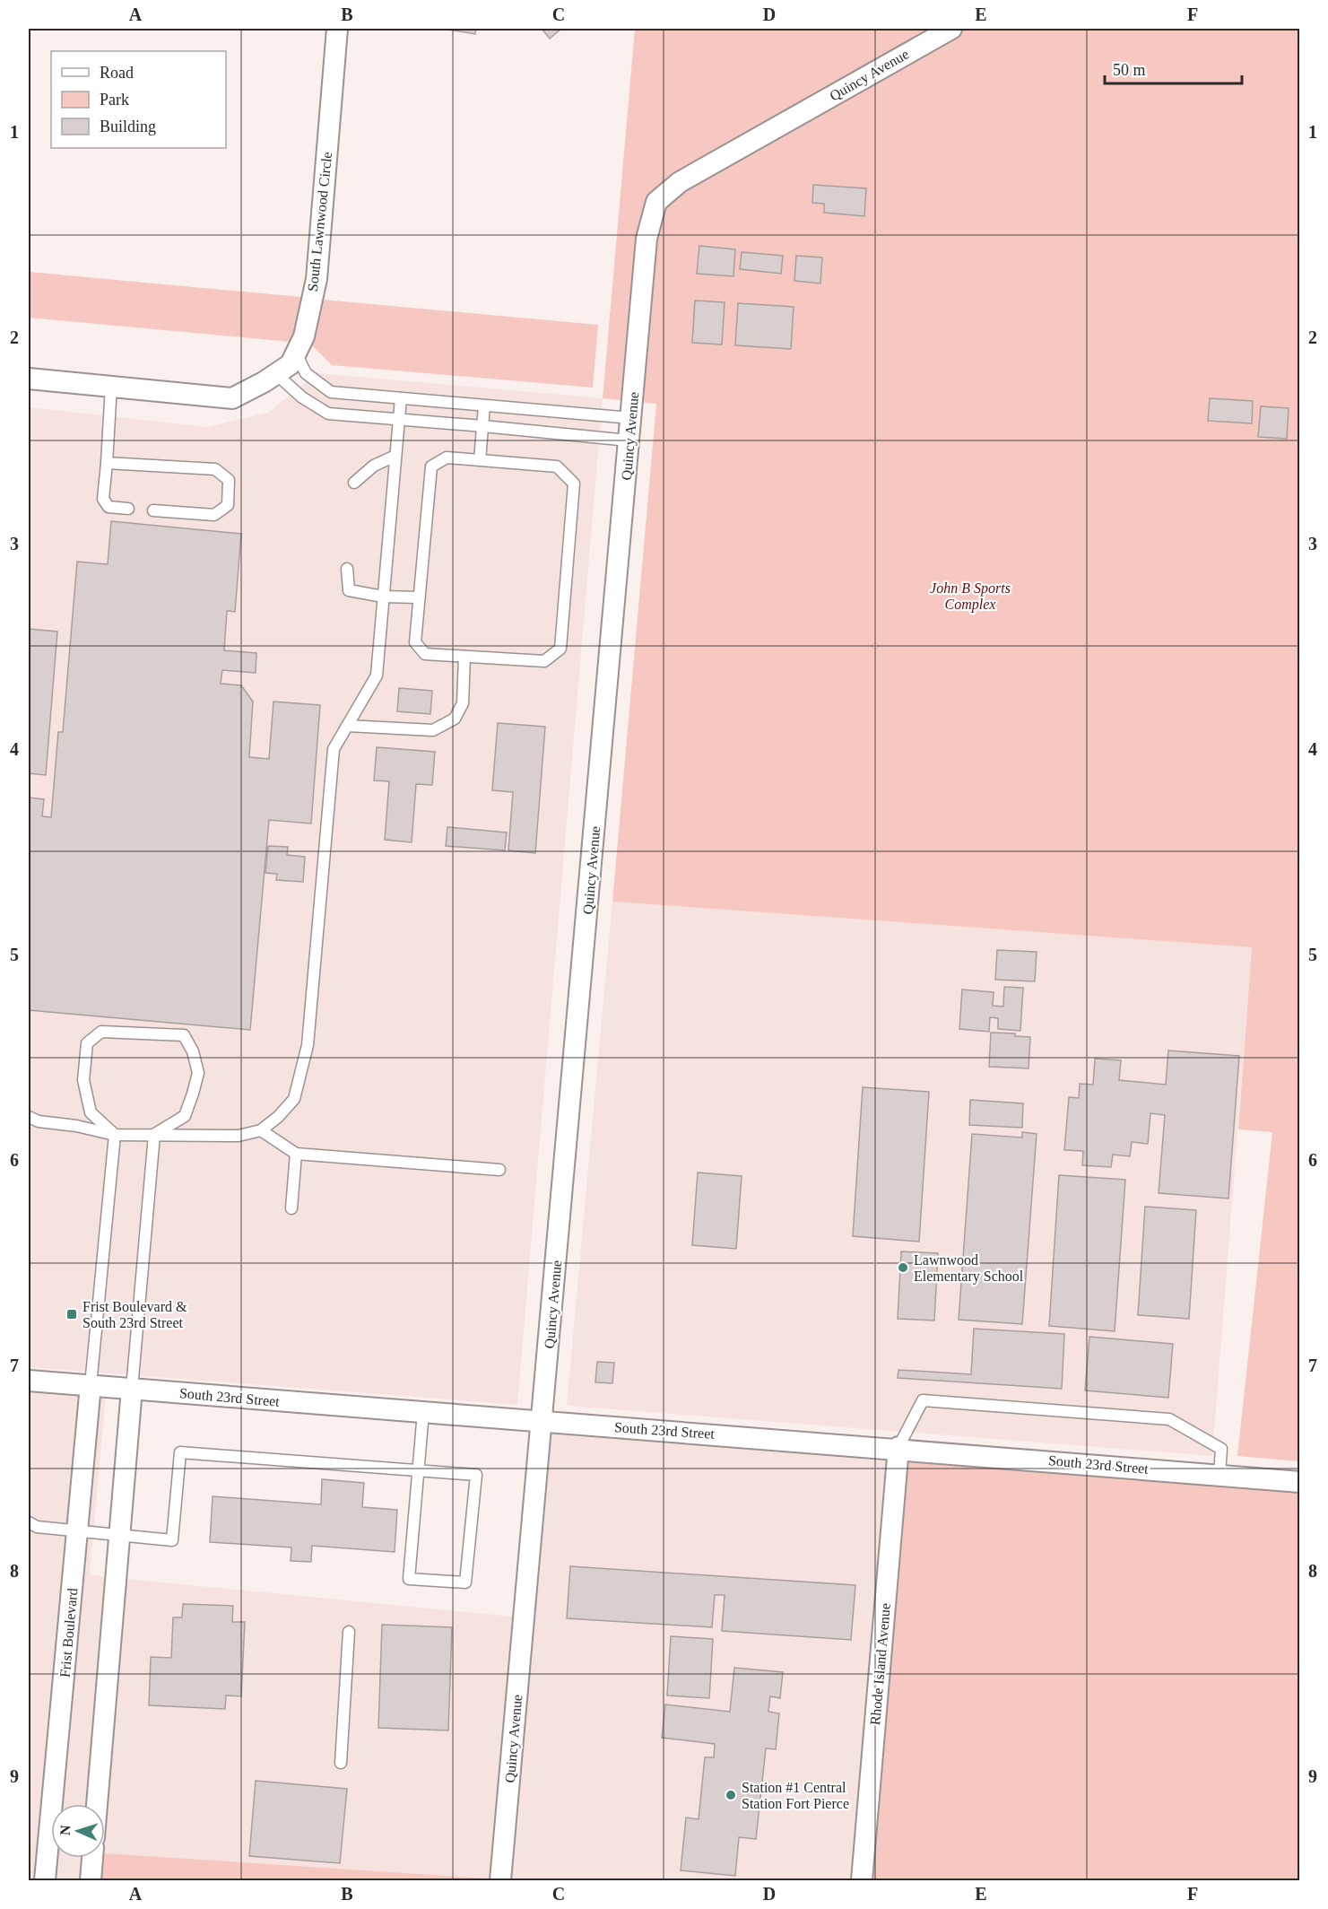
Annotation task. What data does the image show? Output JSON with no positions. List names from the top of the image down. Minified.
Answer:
{"streets":{"street":["Quincy Avenue","South Lawnwood Circle","South 23rd Street","Frist Boulevard","Rhode Island Avenue"]},"crossings":[["Quincy Avenue","South 23rd Street"],["South 23rd Street","Frist Boulevard"],["South 23rd Street","Rhode Island Avenue"]],"parks":["John B Sports Complex"],"places":{"other":["Lawnwood Elementary School","Station #1 Central Station Fort Pierce"],"transit":["Frist Boulevard & South 23rd Street"]},"legend":["Road","Park","Building"],"scale_bar":"50 m","north":"left","grid":{"columns":["A","B","C","D","E","F"],"rows":["1","2","3","4","5","6","7","8","9"]}}
